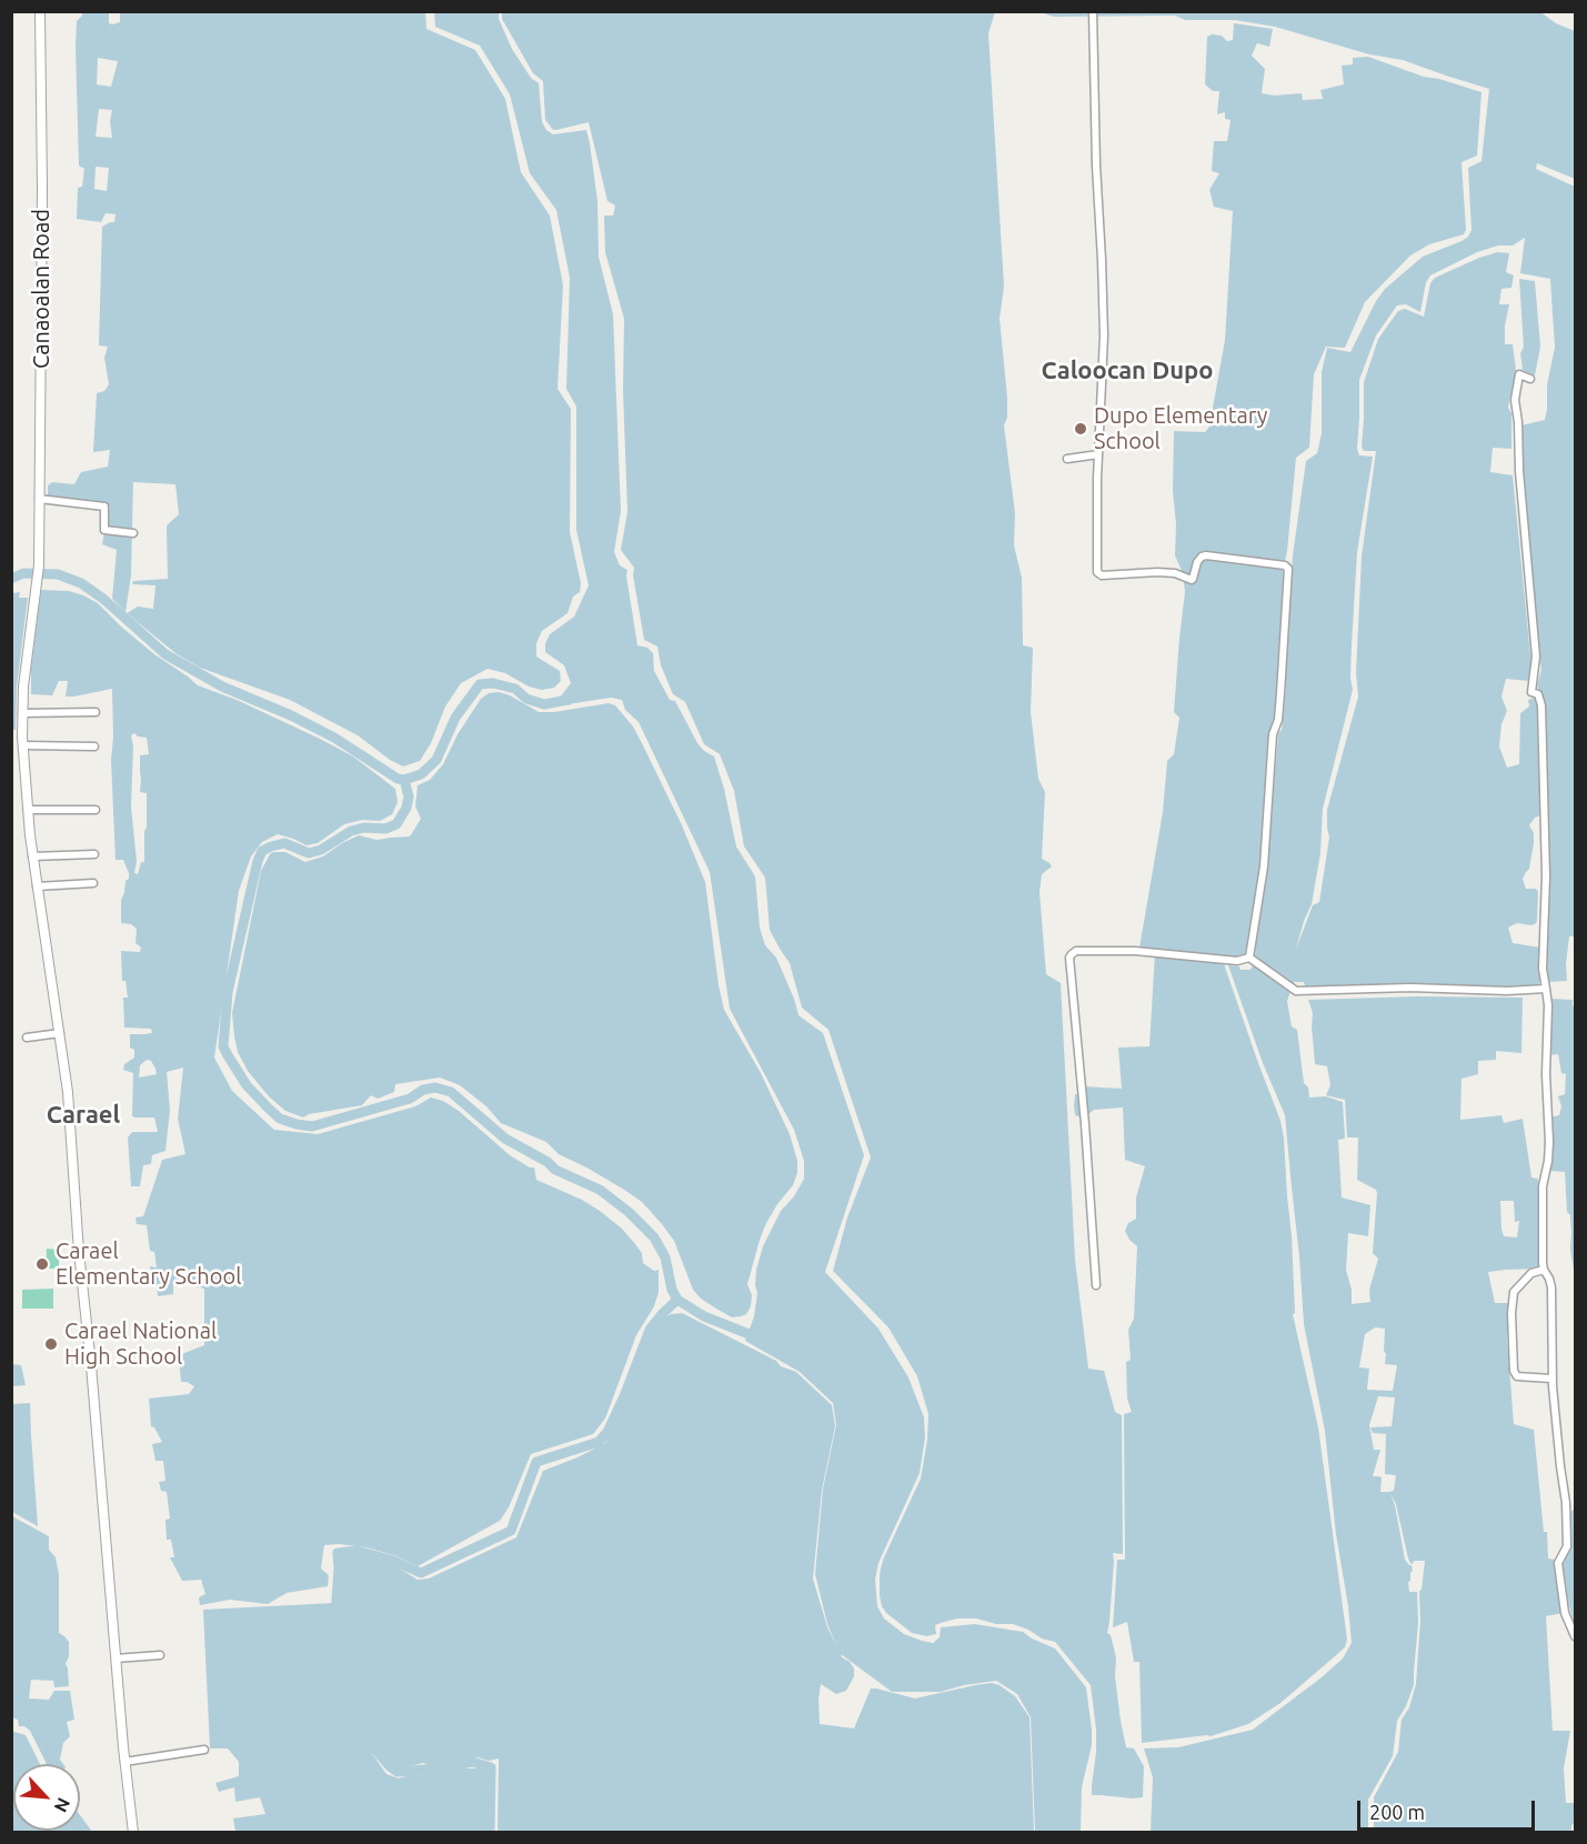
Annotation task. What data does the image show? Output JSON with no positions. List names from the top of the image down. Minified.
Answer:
{"streets":{"street":["Canaoalan Road"]},"districts":["Caloocan Dupo","Carael"],"places":["Dupo Elementary School","Carael Elementary School","Carael National High School"],"scale_bar":"200 m","north":"bottom right"}
